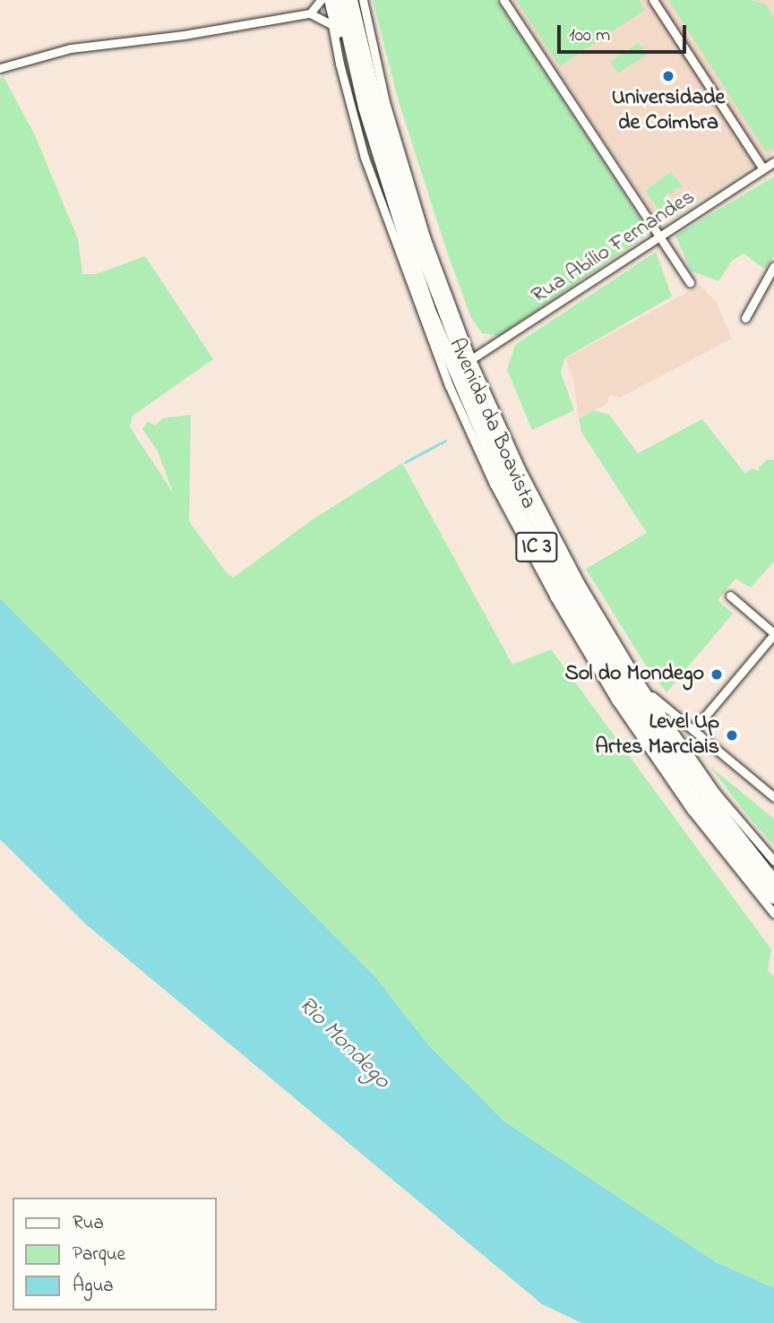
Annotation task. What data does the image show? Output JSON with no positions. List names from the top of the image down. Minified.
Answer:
{"streets":{"highway":["Avenida da Boavista","IC 3"],"street":["Rua Abílio Fernandes"]},"crossings":[["Rua Abílio Fernandes","Avenida da Boavista"]],"water":["Rio Mondego"],"places":["Universidade de Coimbra","Sol do Mondego","Level Up Artes Marciais"],"legend":["Rua","Parque","Água"],"scale_bar":"100 m"}
